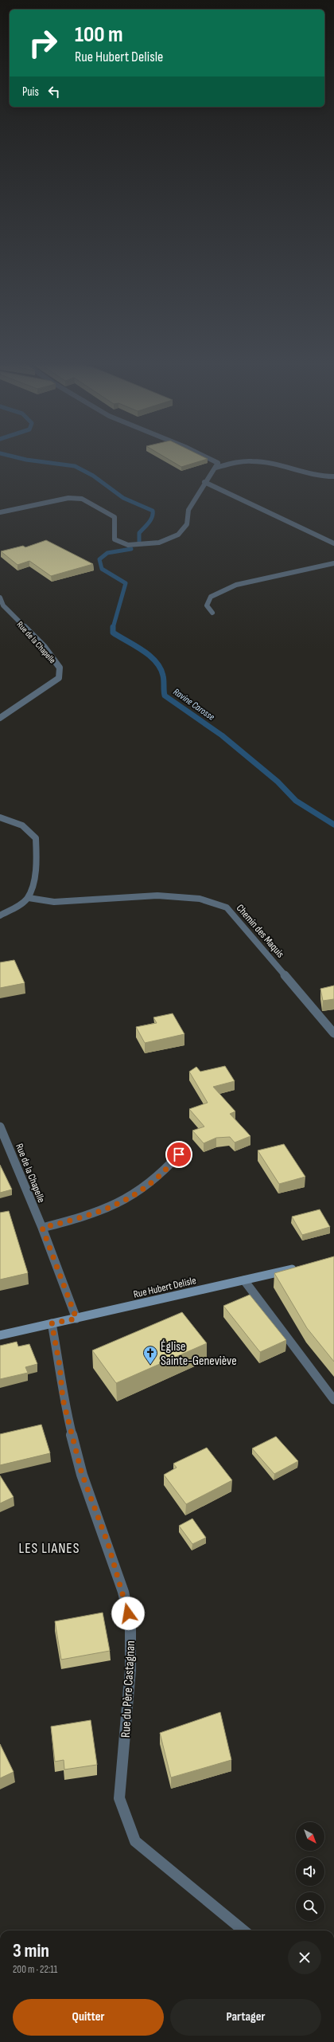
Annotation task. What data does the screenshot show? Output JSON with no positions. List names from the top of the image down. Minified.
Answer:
{"streets":{"main road":["Rue Hubert Delisle"],"street":["Rue de la Chapelle","Chemin des Maquis","Rue du Père Castagnan"]},"crossings":[["Rue de la Chapelle","Rue Hubert Delisle"],["Rue Hubert Delisle","Rue du Père Castagnan"]],"districts":["LES LIANES"],"water":["Ravine Carosse"],"places":{"church":["Église Sainte-Geneviève"]},"north":"bottom right","page":{"turn":["100 m","Rue Hubert Delisle"],"then":"Puis","heading":["3 min","200 m · 22:11"],"buttons":["Quitter","Partager"]}}
